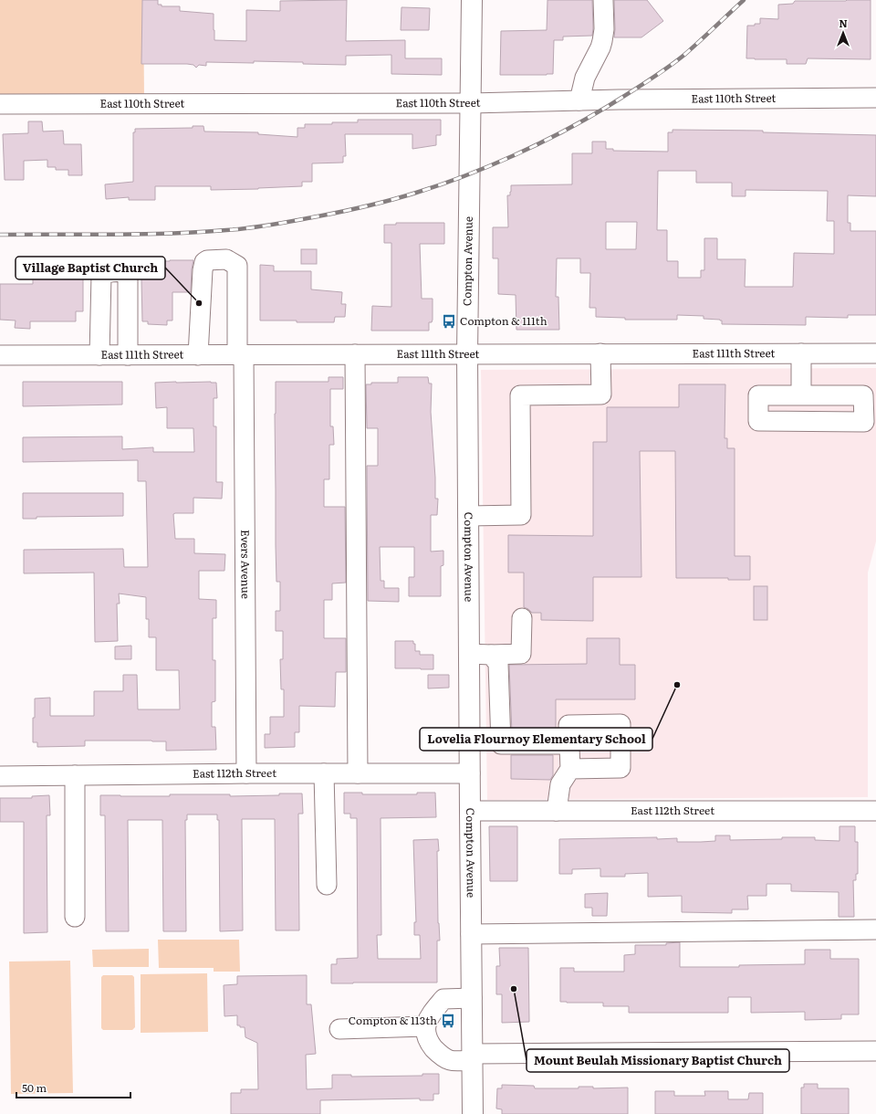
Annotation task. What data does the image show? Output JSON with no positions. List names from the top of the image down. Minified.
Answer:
{"streets":{"main road":["Compton Avenue"],"street":["East 110th Street","East 111th Street","Evers Avenue","East 112th Street"]},"crossings":[["East 110th Street","Compton Avenue"],["Compton Avenue","East 111th Street"],["Compton Avenue","East 112th Street"],["East 111th Street","Evers Avenue"],["Evers Avenue","East 112th Street"]],"places":{"other":["Village Baptist Church","Lovelia Flournoy Elementary School","Mount Beulah Missionary Baptist Church"],"bus stop":["Compton & 111th","Compton & 113th"]},"scale_bar":"50 m","north":"top"}
